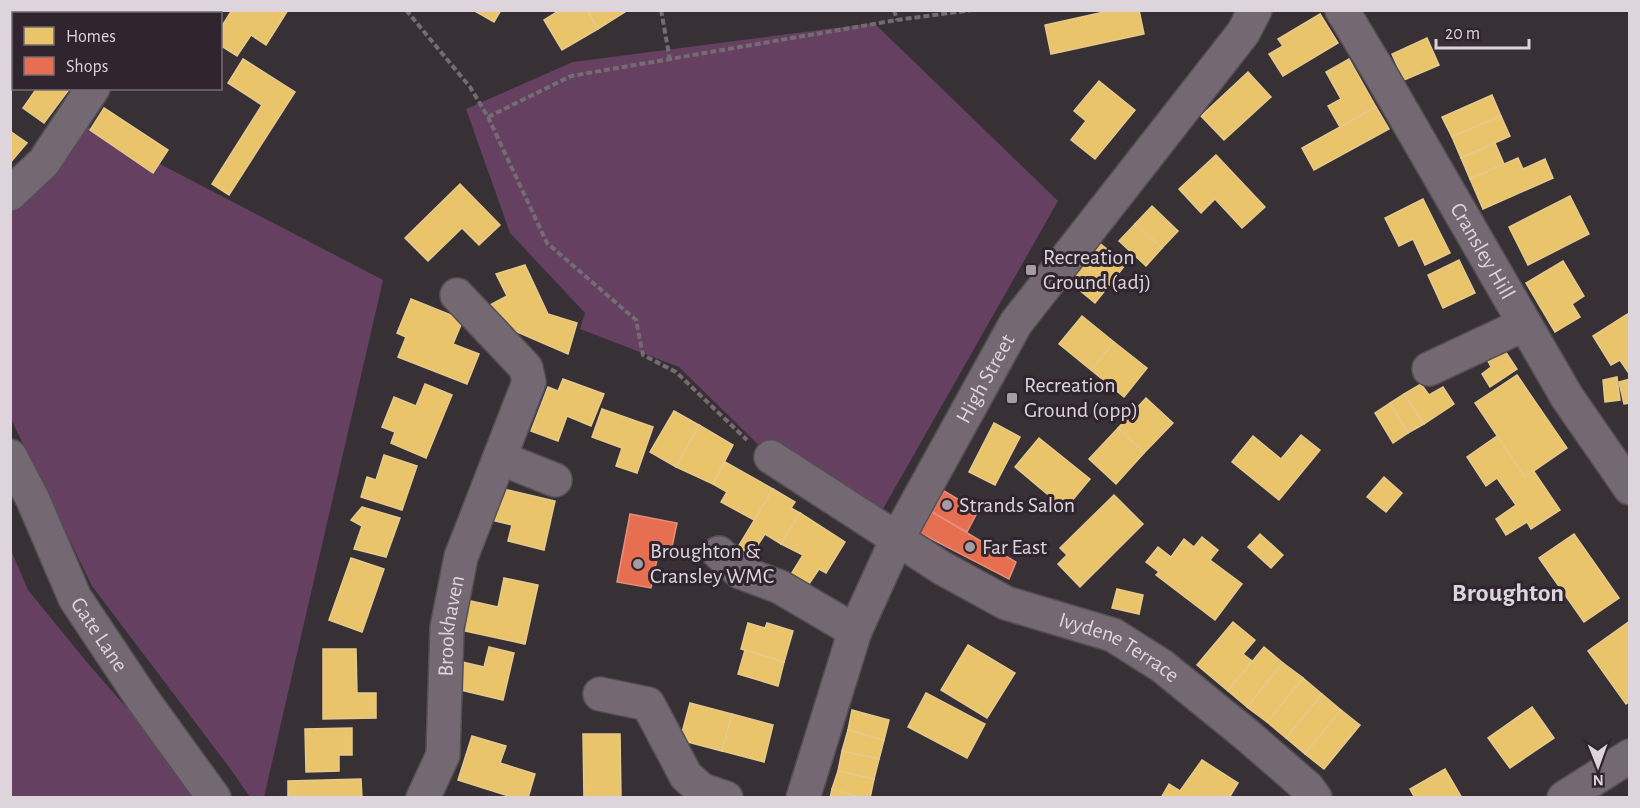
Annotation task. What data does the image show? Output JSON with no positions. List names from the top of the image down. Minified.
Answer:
{"streets":{"street":["Cransley Hill","High Street","Brookhaven","Gate Lane","Ivydene Terrace"]},"crossings":[["High Street","Ivydene Terrace"]],"districts":["Broughton"],"places":{"transit":["Recreation Ground (adj)","Recreation Ground (opp)"],"other":["Strands Salon","Far East","Broughton & Cransley WMC"]},"legend":["Homes","Shops"],"scale_bar":"20 m","north":"bottom"}
